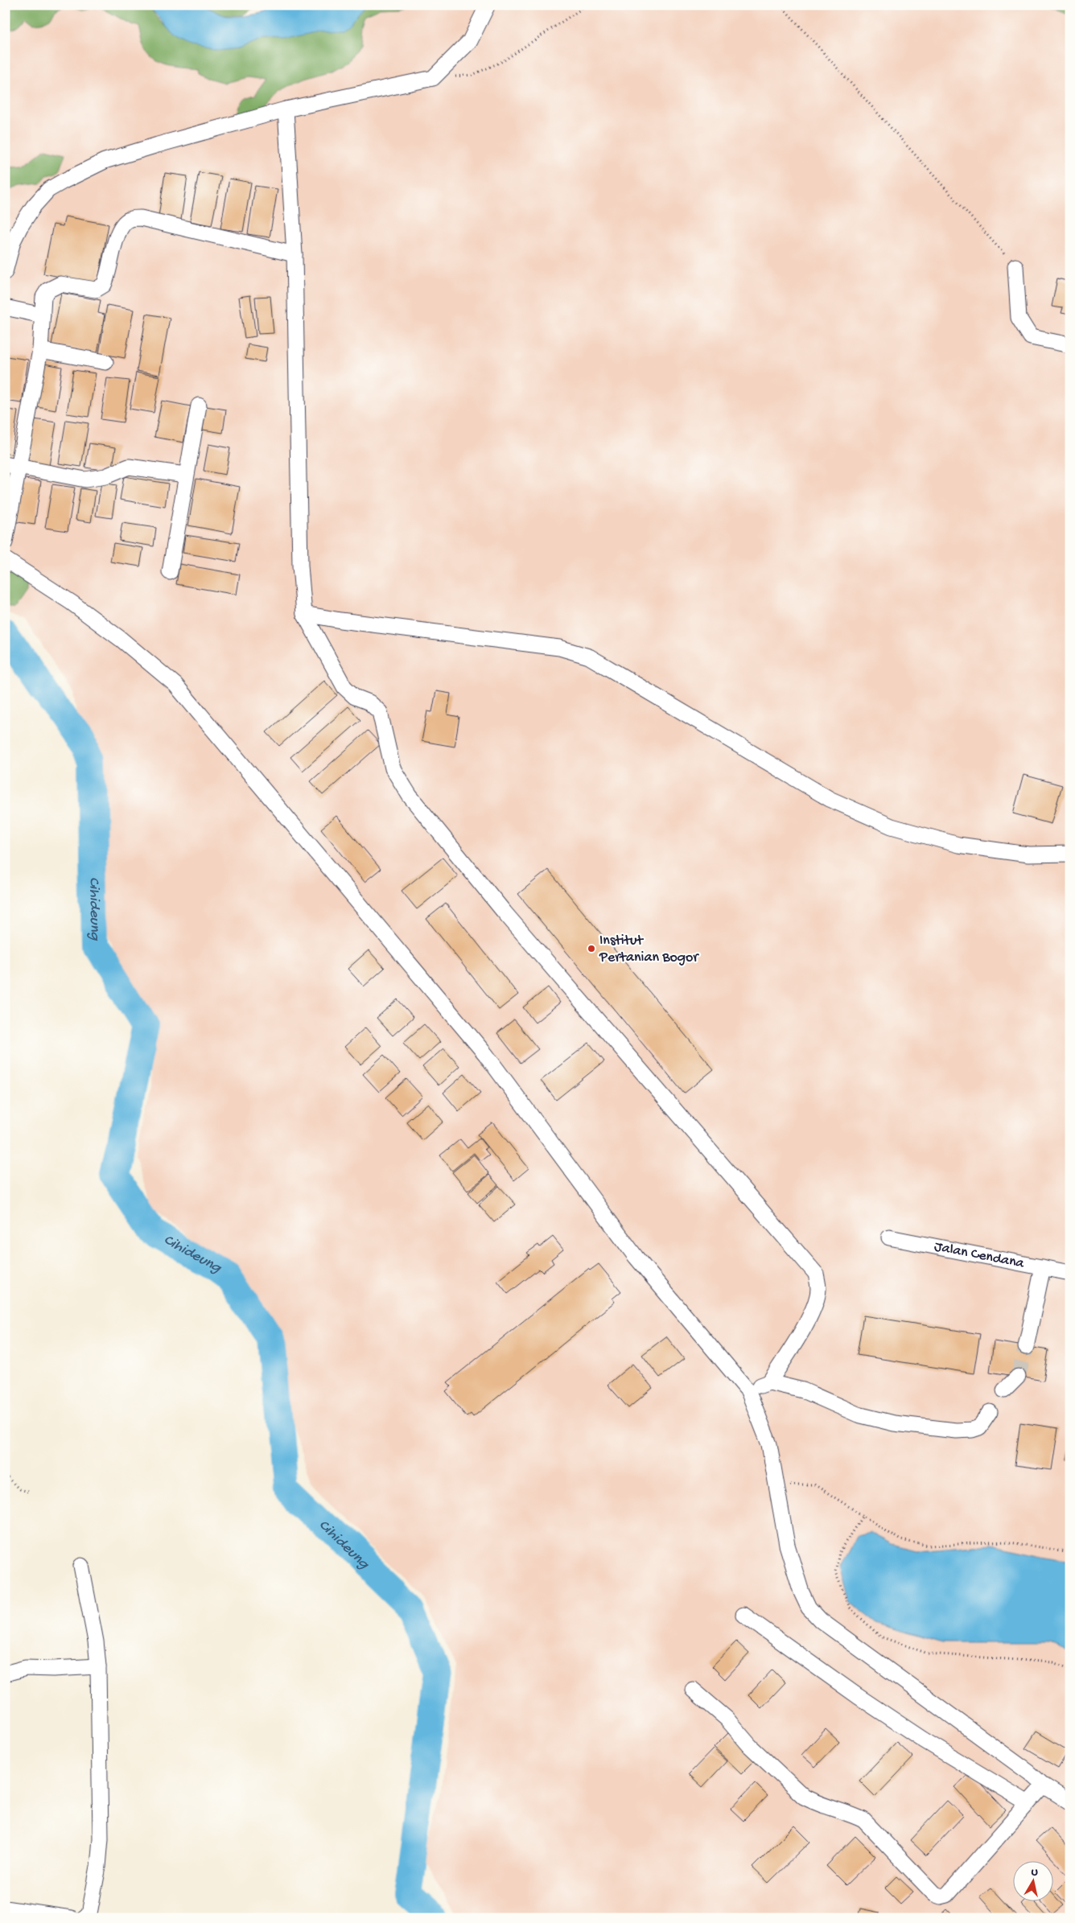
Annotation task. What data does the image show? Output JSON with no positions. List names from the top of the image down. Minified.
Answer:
{"streets":{"lane":["Jalan Cendana"]},"water":["Cihideung"],"places":["Institut Pertanian Bogor"],"north":"top"}
